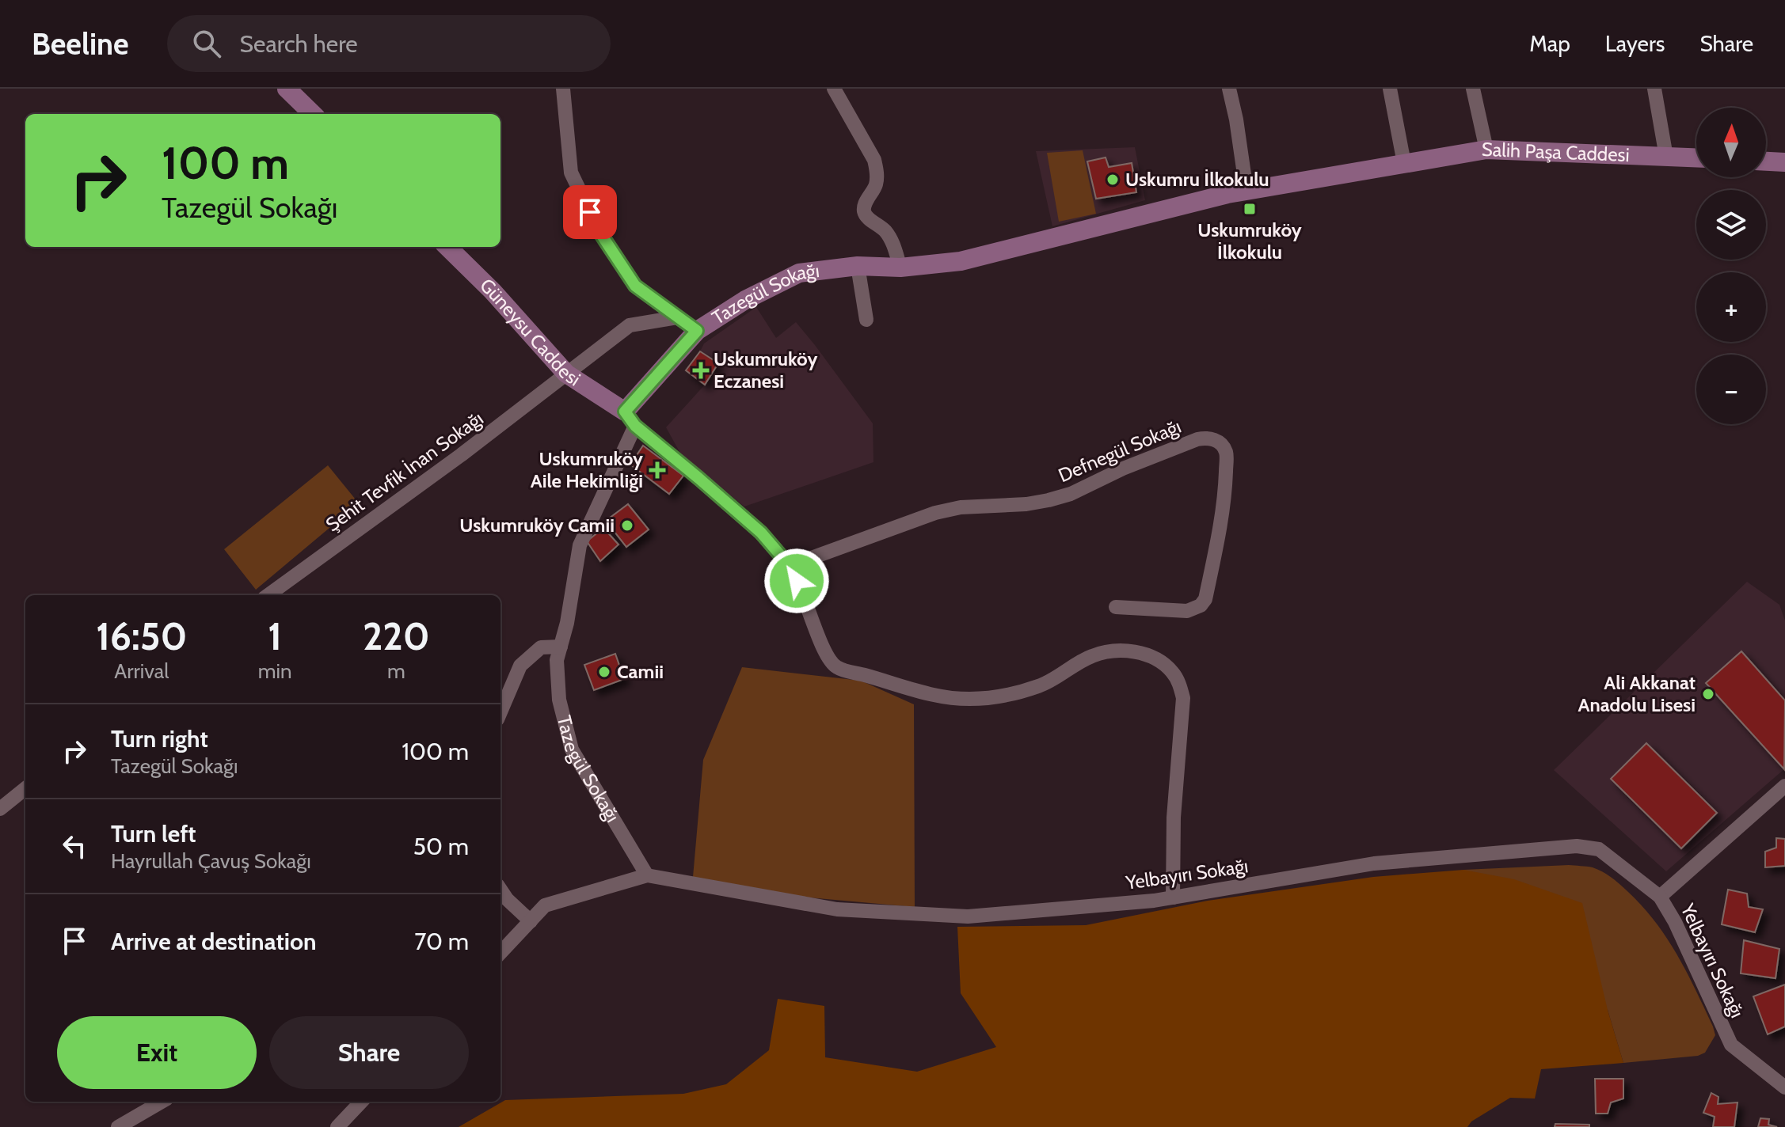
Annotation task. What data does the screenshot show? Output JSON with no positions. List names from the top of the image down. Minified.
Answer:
{"streets":{"street":["Salih Paşa Caddesi","Tazegül Sokağı","Güneysu Caddesi","Defnegül Sokağı","Şehit Tevfik İnan Sokağı","Yelbayırı Sokağı"]},"crossings":[["Salih Paşa Caddesi","Tazegül Sokağı"],["Tazegül Sokağı","Güneysu Caddesi"],["Tazegül Sokağı","Yelbayırı Sokağı"],["Güneysu Caddesi","Şehit Tevfik İnan Sokağı"]],"places":{"other":["Uskumru İlkokulu","Uskumruköy Camii","Camii","Ali Akkanat Anadolu Lisesi"],"transit":["Uskumruköy İlkokulu"],"health":["Uskumruköy Eczanesi","Uskumruköy Aile Hekimliği"]},"north":"top","page":{"header":"Beeline","search":"Search here","nav":["Map","Layers","Share"],"map_buttons":["+","−"],"turn":["100 m","Tazegül Sokağı"],"eta":["16:50","Arrival","1","min","220","m"],"list":[{"name":"Turn right","note":"Tazegül Sokağı","value":"100 m"},{"name":"Turn left","note":"Hayrullah Çavuş Sokağı","value":"50 m"},{"name":"Arrive at destination","value":"70 m"}],"buttons":["Exit","Share"]}}
